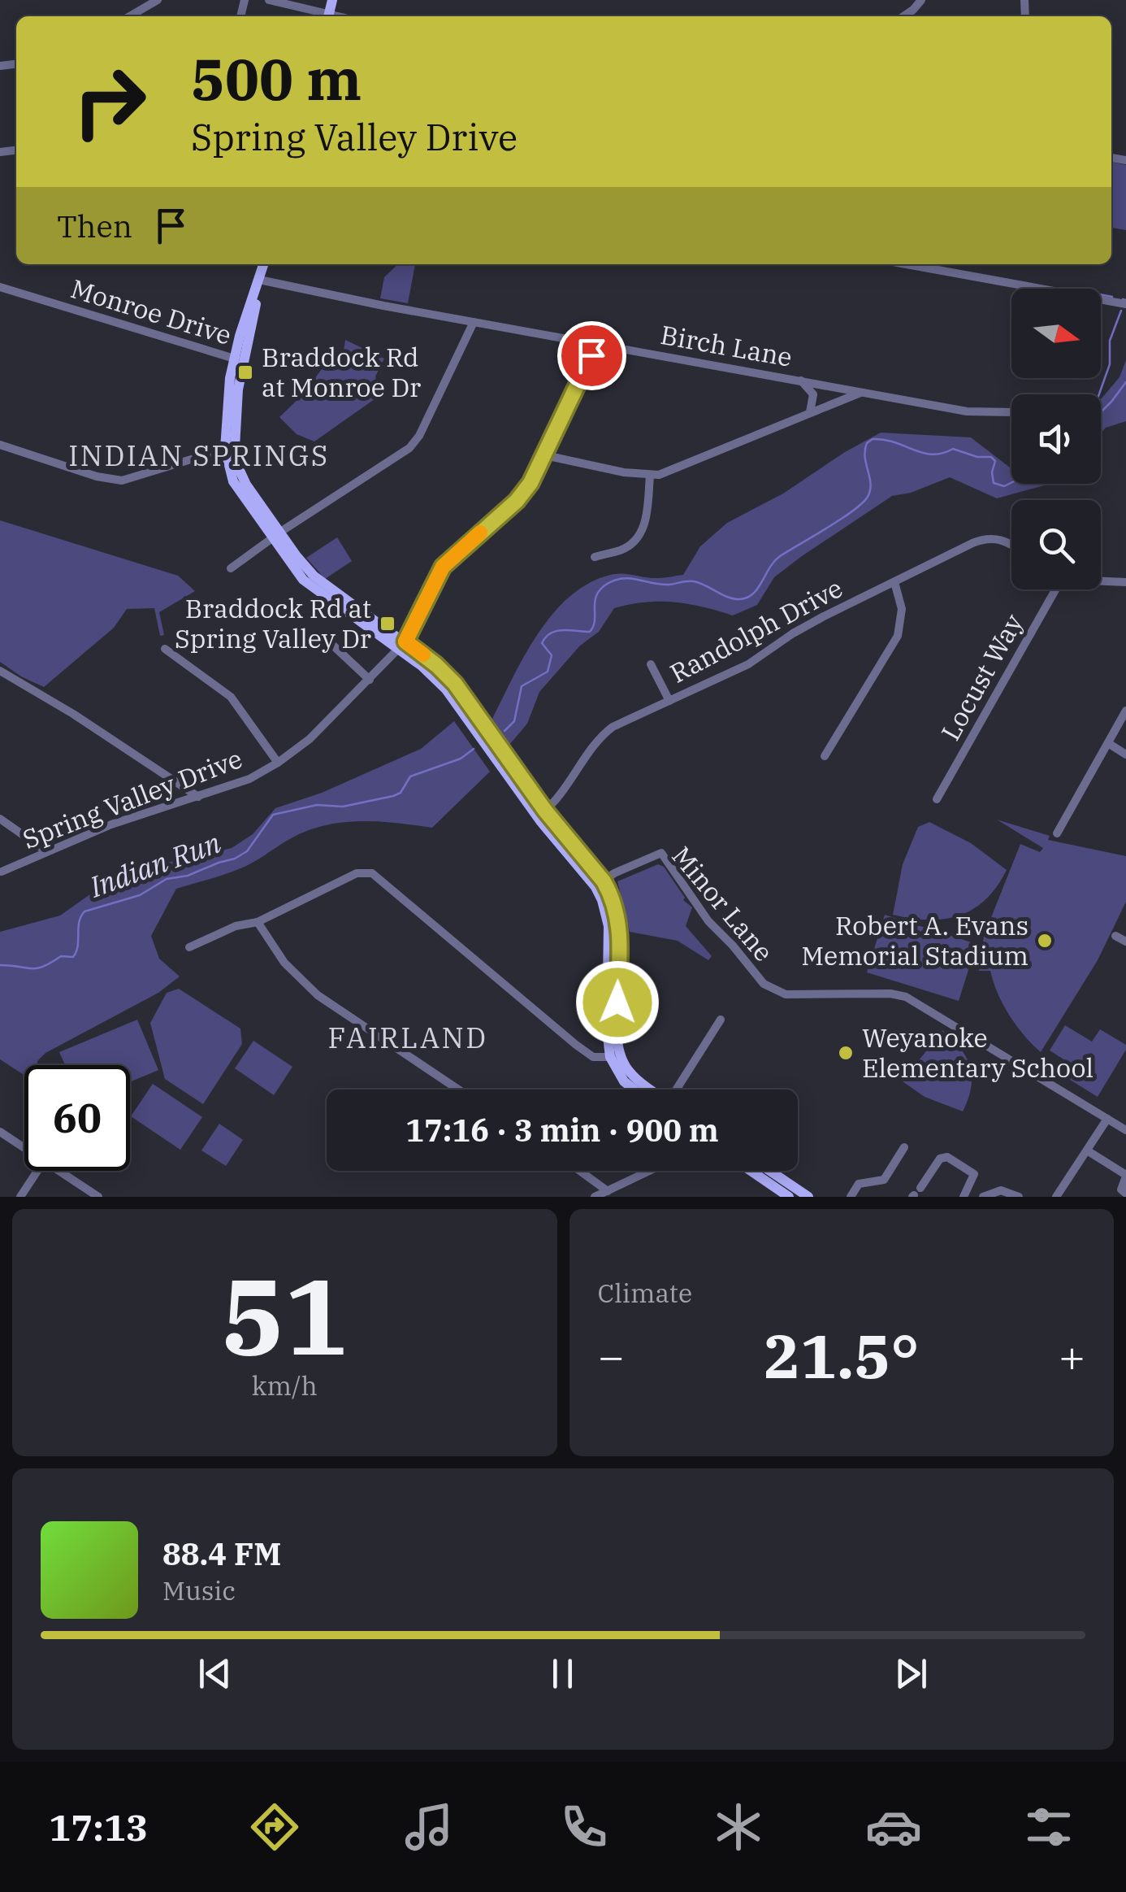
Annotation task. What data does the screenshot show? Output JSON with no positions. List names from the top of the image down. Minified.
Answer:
{"streets":{"street":["Monroe Drive","Birch Lane","Randolph Drive","Locust Way","Spring Valley Drive","Minor Lane"]},"crossings":[["Birch Lane","Spring Valley Drive"]],"districts":["INDIAN SPRINGS","FAIRLAND"],"water":["Indian Run"],"places":{"transit":["Braddock Rd at Monroe Dr","Braddock Rd at Spring Valley Dr"],"other":["Robert A. Evans Memorial Stadium","Weyanoke Elementary School"]},"north":"right","page":{"turn":["500 m","Spring Valley Drive"],"then":"Then","limit":"60","trip":"17:16 · 3 min · 900 m","tile":[["51","km/h"],"Climate"],"heat":["−","21.5°","+"],"song":["88.4 FM","Music"],"tabs":"17:13"}}
